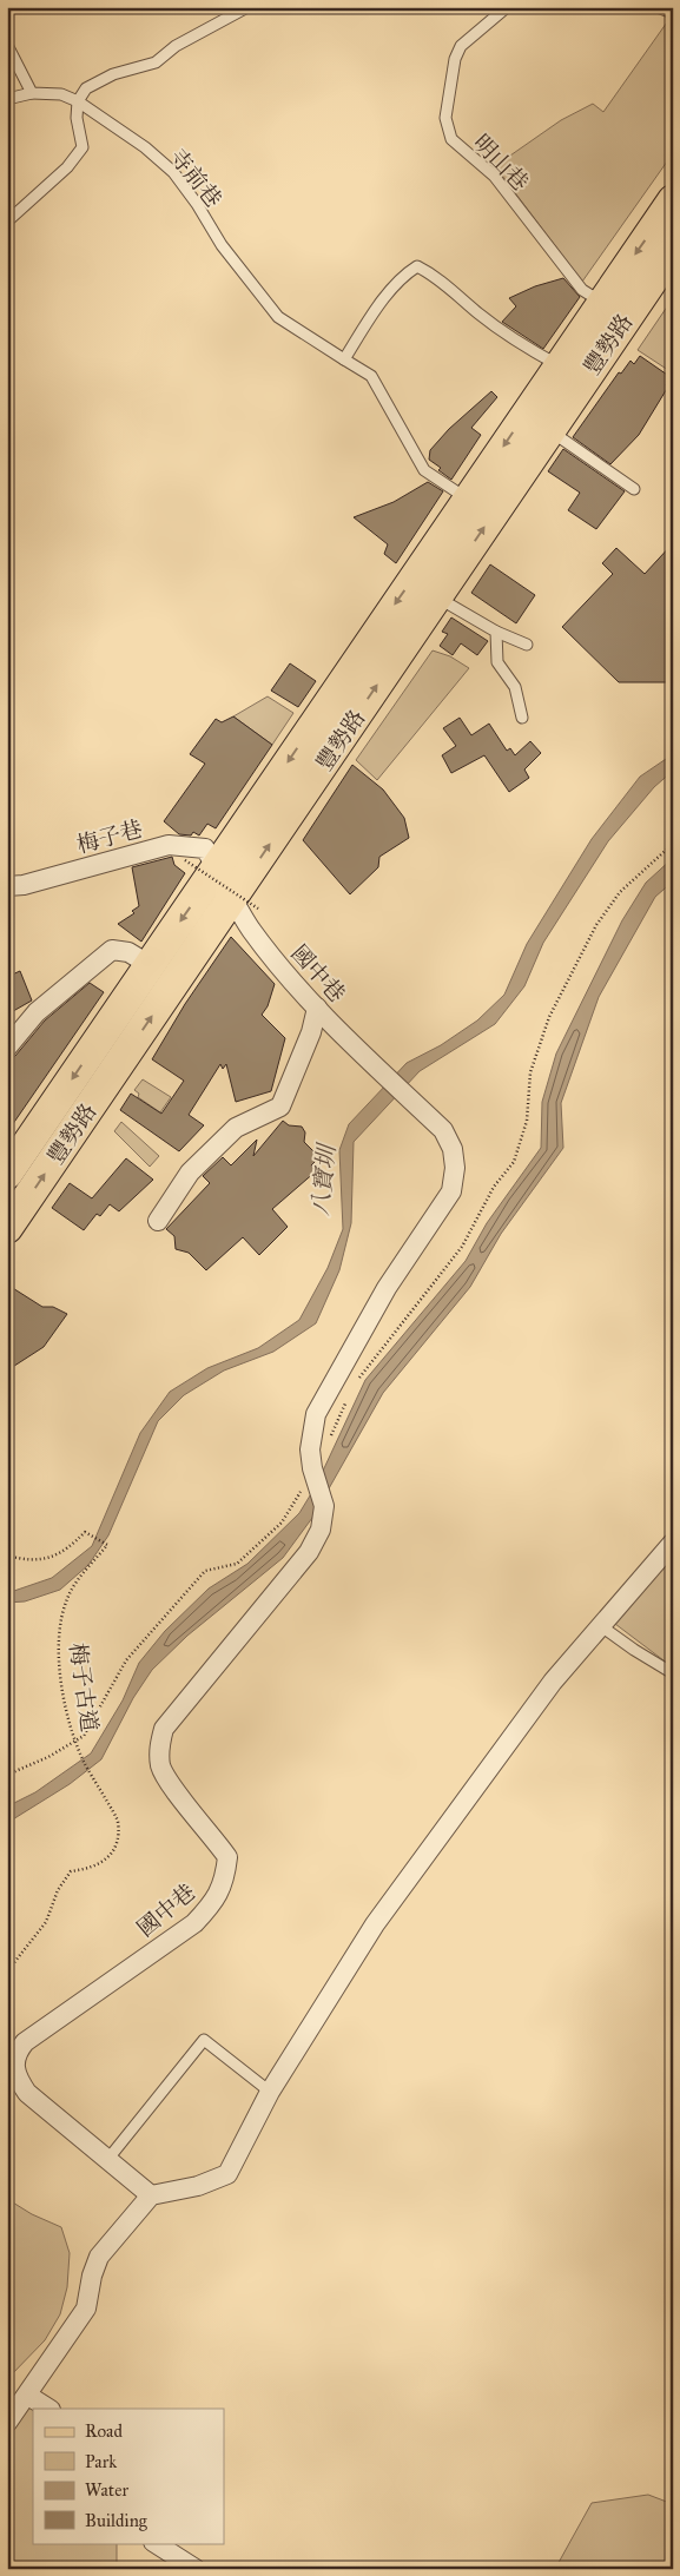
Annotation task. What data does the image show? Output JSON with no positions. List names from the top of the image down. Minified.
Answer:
{"streets":{"main road":["豐勢路"],"street":["梅子巷","國中巷"],"lane":["明山巷","寺前巷"],"path":["梅子古道"]},"crossings":[["明山巷","豐勢路"],["寺前巷","豐勢路"],["豐勢路","梅子巷"],["豐勢路","國中巷"],["梅子巷","國中巷"]],"water":["八寶圳"],"legend":["Road","Park","Water","Building"]}
